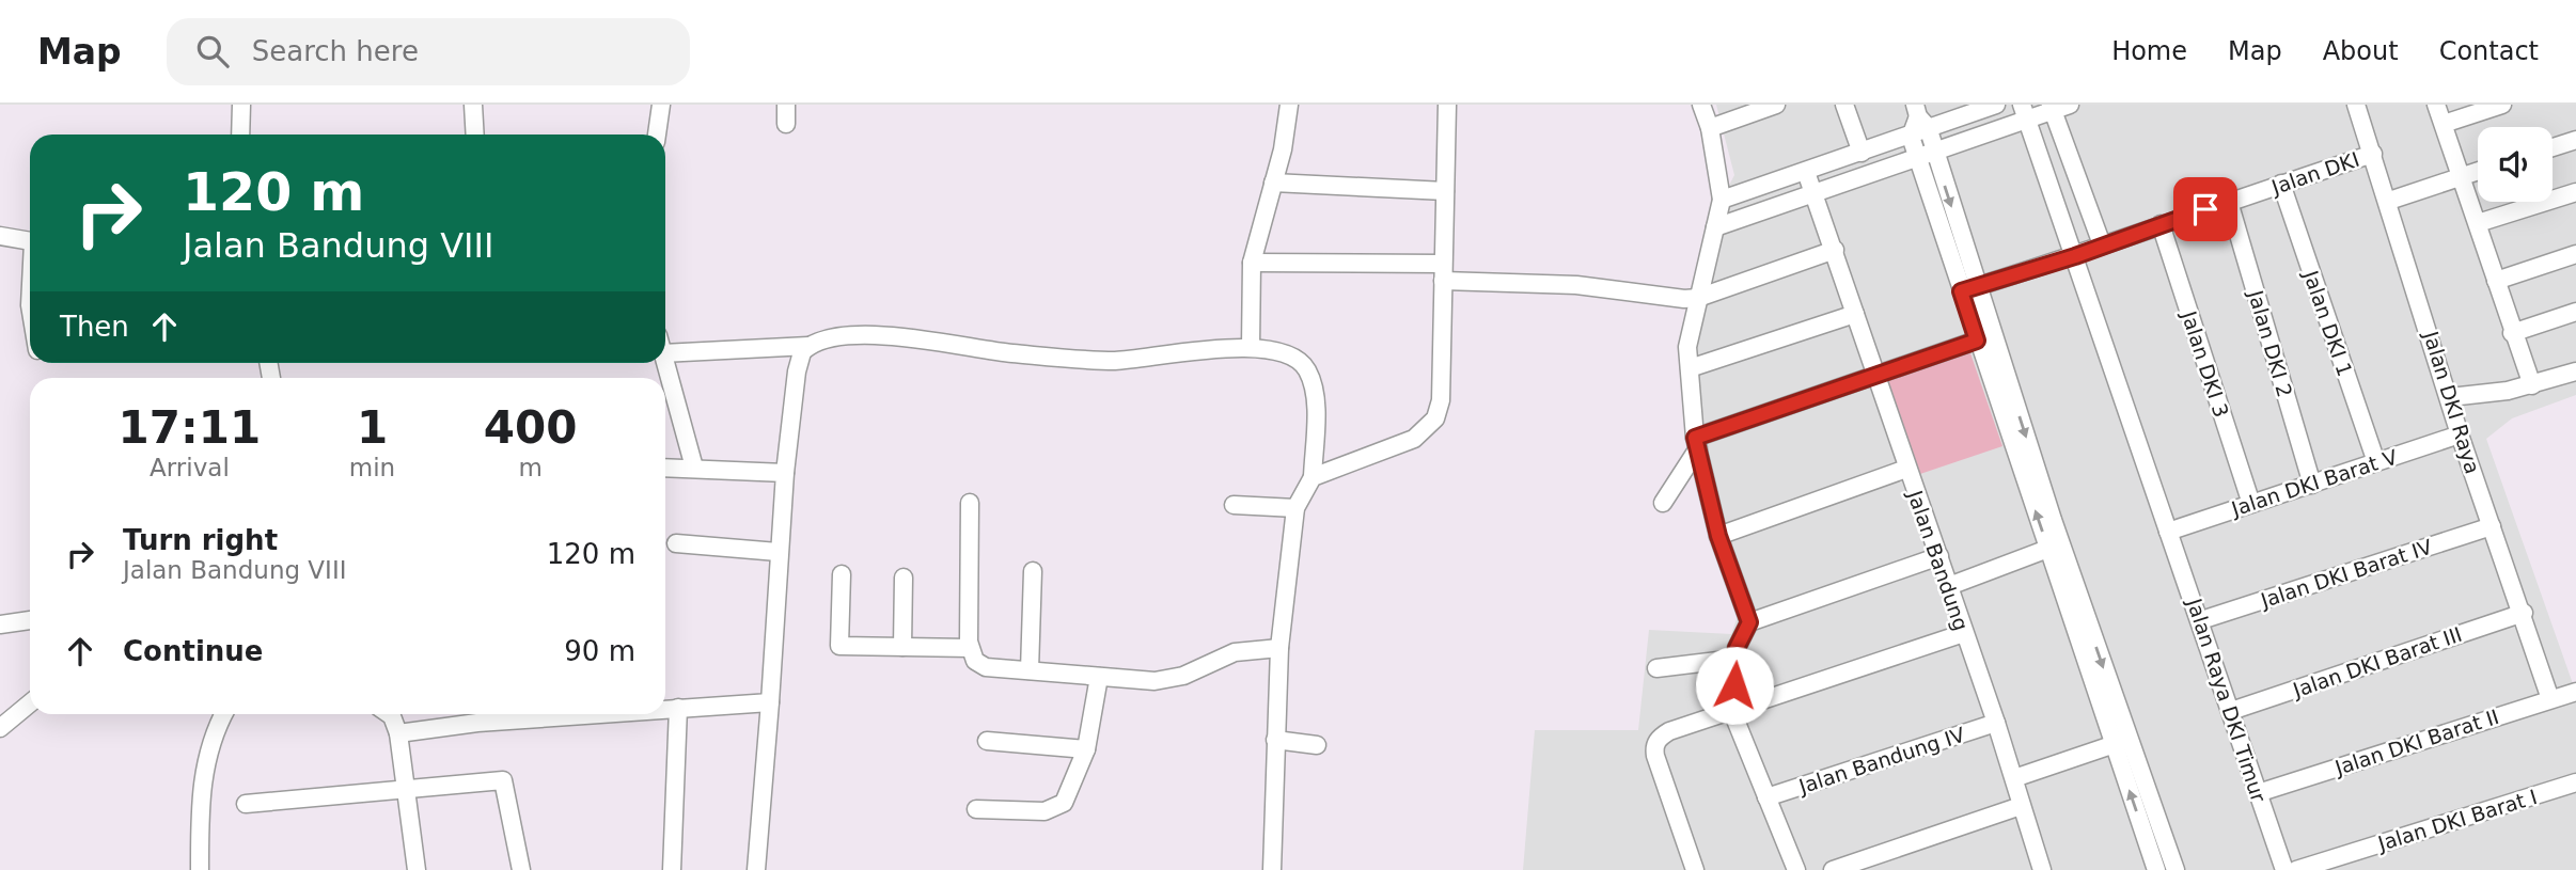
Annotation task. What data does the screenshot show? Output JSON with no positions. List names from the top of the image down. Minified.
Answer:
{"streets":{"street":["Jalan DKI","Jalan DKI 1","Jalan DKI 2","Jalan DKI 3","Jalan DKI Raya","Jalan DKI Barat V","Jalan Bandung","Jalan DKI Barat IV","Jalan DKI Barat III","Jalan Raya DKI Timur","Jalan DKI Barat II","Jalan Bandung IV","Jalan DKI Barat I"]},"crossings":[["Jalan DKI","Jalan DKI 1"],["Jalan DKI","Jalan DKI 2"],["Jalan DKI","Jalan DKI 3"],["Jalan DKI","Jalan DKI Raya"],["Jalan DKI","Jalan Raya DKI Timur"],["Jalan DKI 1","Jalan DKI Barat V"],["Jalan DKI 2","Jalan DKI Barat V"],["Jalan DKI 3","Jalan DKI Barat V"],["Jalan DKI Raya","Jalan DKI Barat V"],["Jalan DKI Raya","Jalan DKI Barat IV"],["Jalan DKI Raya","Jalan DKI Barat III"],["Jalan DKI Raya","Jalan DKI Barat II"],["Jalan DKI Barat V","Jalan Raya DKI Timur"],["Jalan Bandung","Jalan Bandung IV"],["Jalan DKI Barat IV","Jalan Raya DKI Timur"],["Jalan DKI Barat III","Jalan Raya DKI Timur"],["Jalan Raya DKI Timur","Jalan DKI Barat II"]],"page":{"header":"Map","search":"Search here","nav":["Home","Map","About","Contact"],"turn":["120 m","Jalan Bandung VIII"],"then":"Then","eta":["17:11","Arrival","1","min","400","m"],"list":[{"name":"Turn right","note":"Jalan Bandung VIII","value":"120 m"},{"name":"Continue","value":"90 m"}]}}
